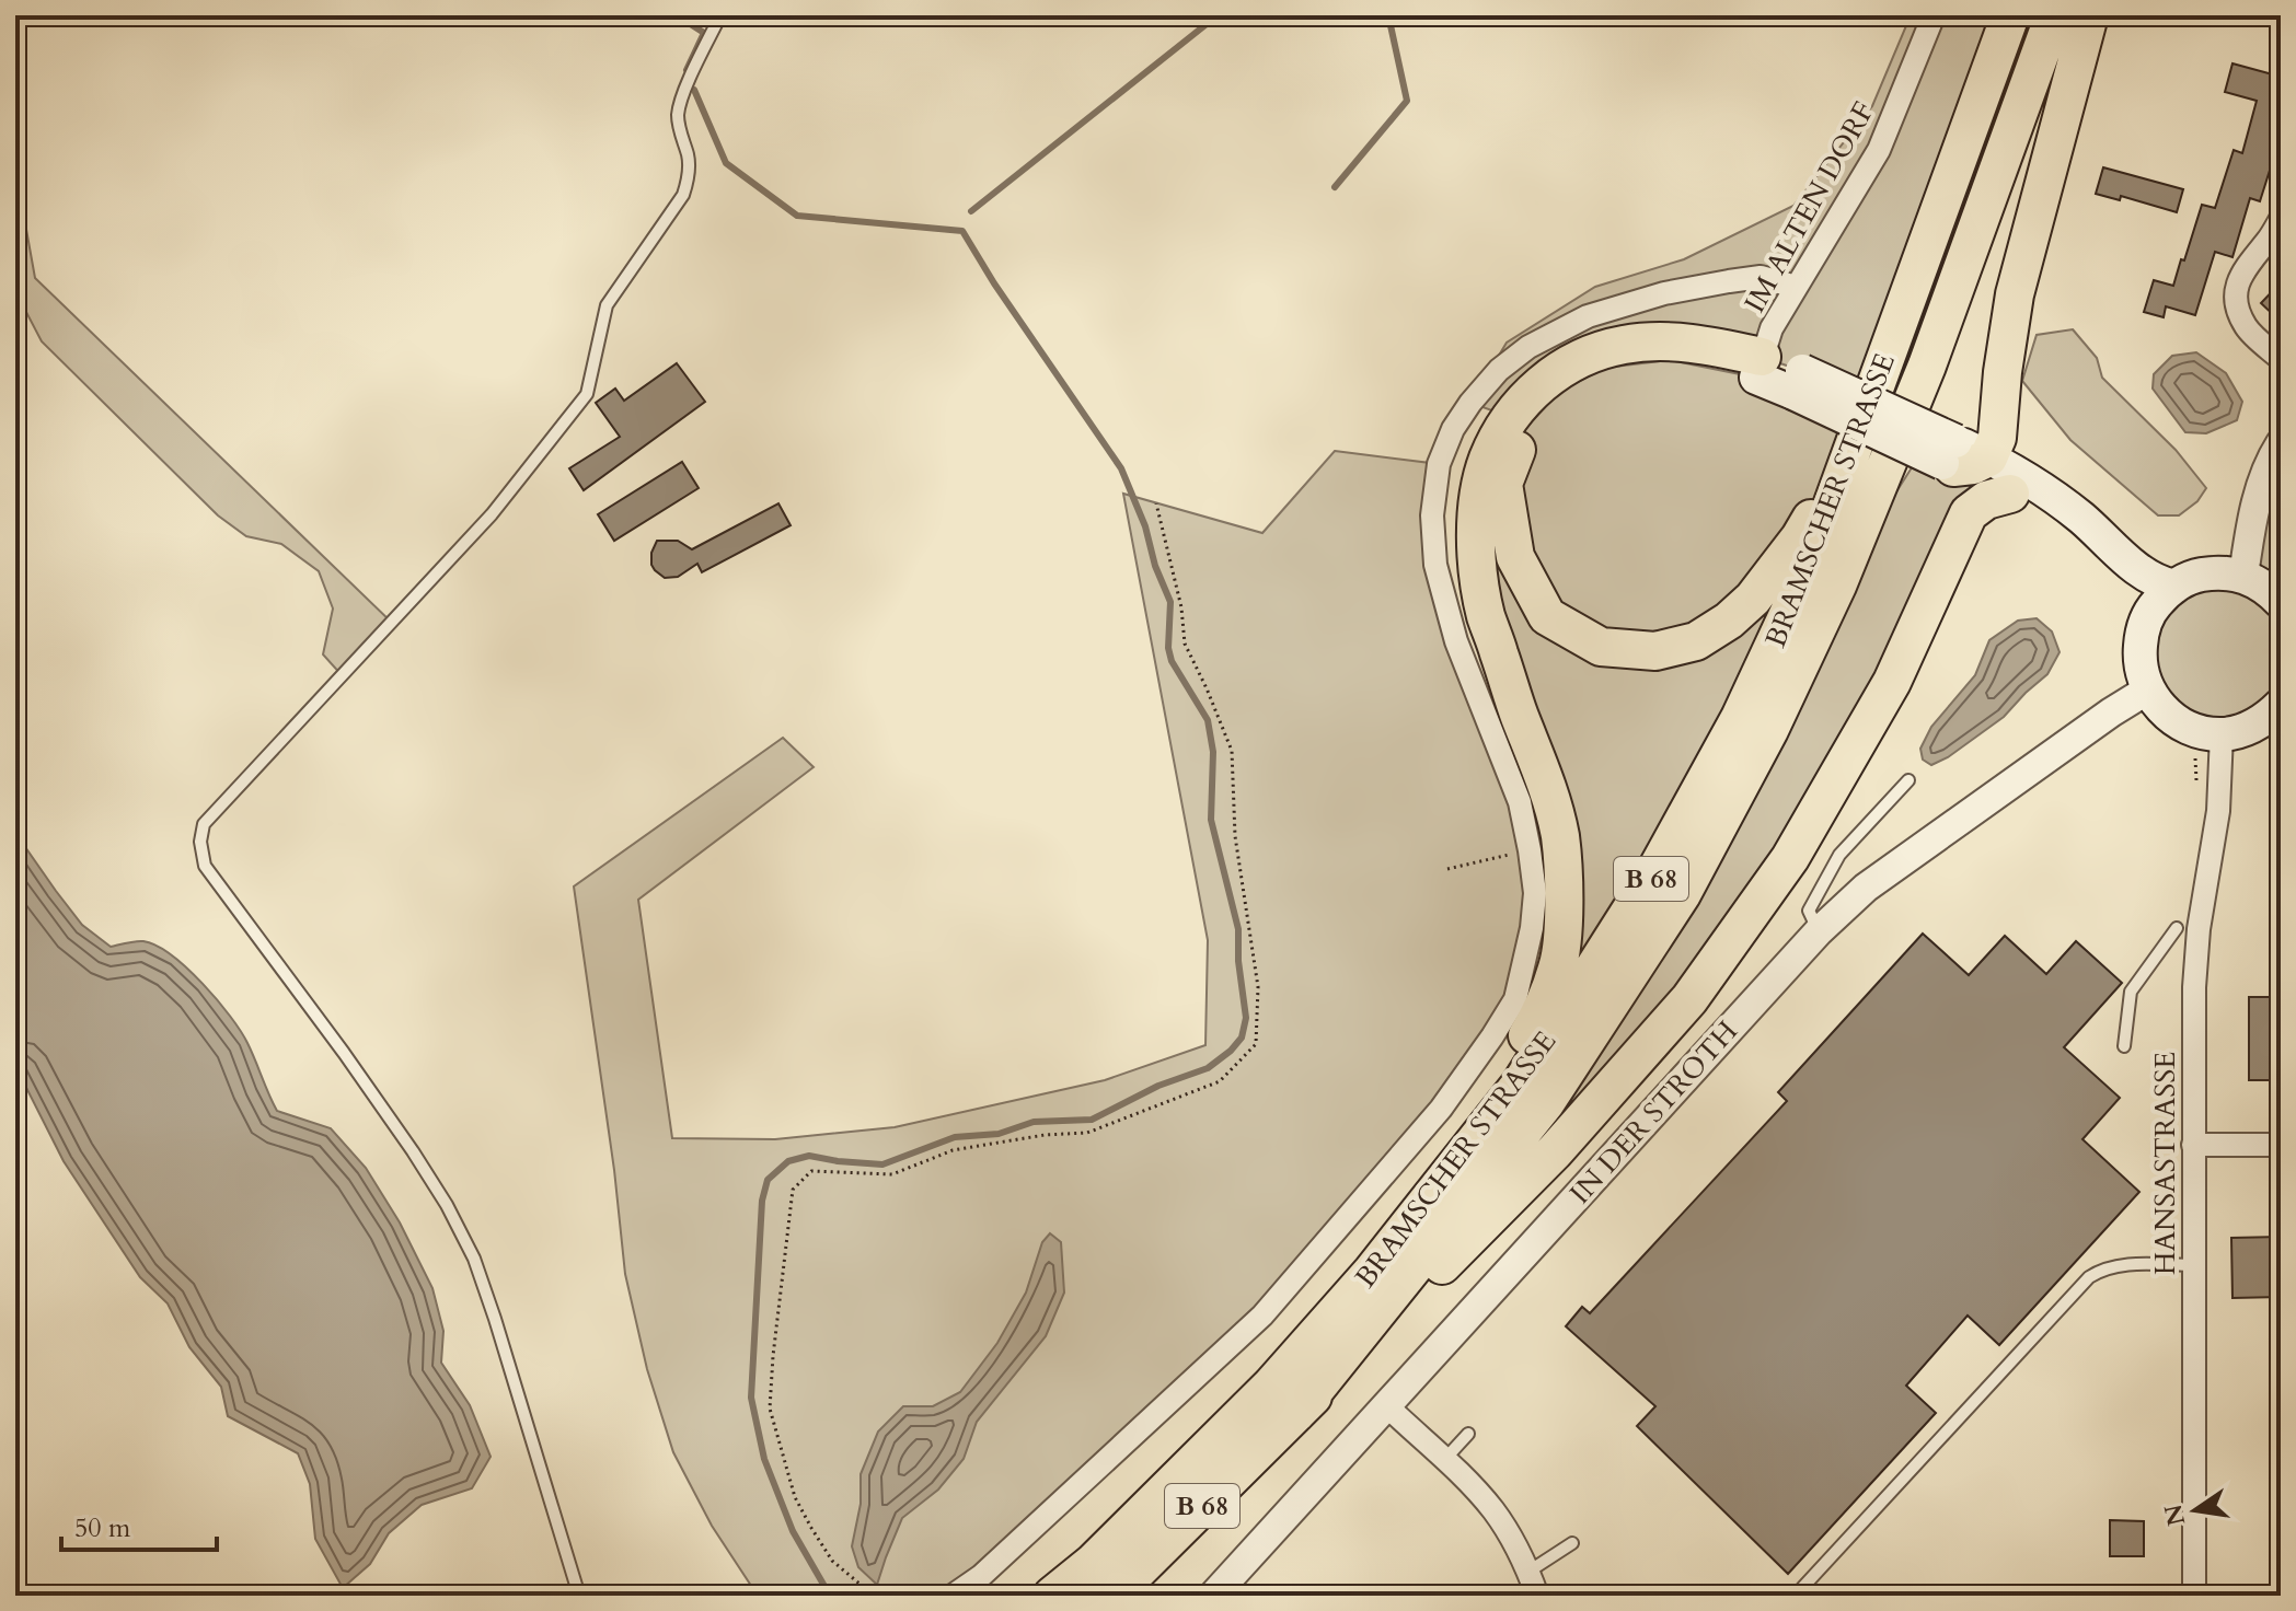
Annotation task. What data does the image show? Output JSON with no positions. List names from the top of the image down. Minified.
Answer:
{"streets":{"highway":["BRAMSCHER STRASSE","B 68"],"street":["IM ALTEN DORF","IN DER STROTH","HANSASTRASSE"]},"scale_bar":"50 m","north":"left"}
